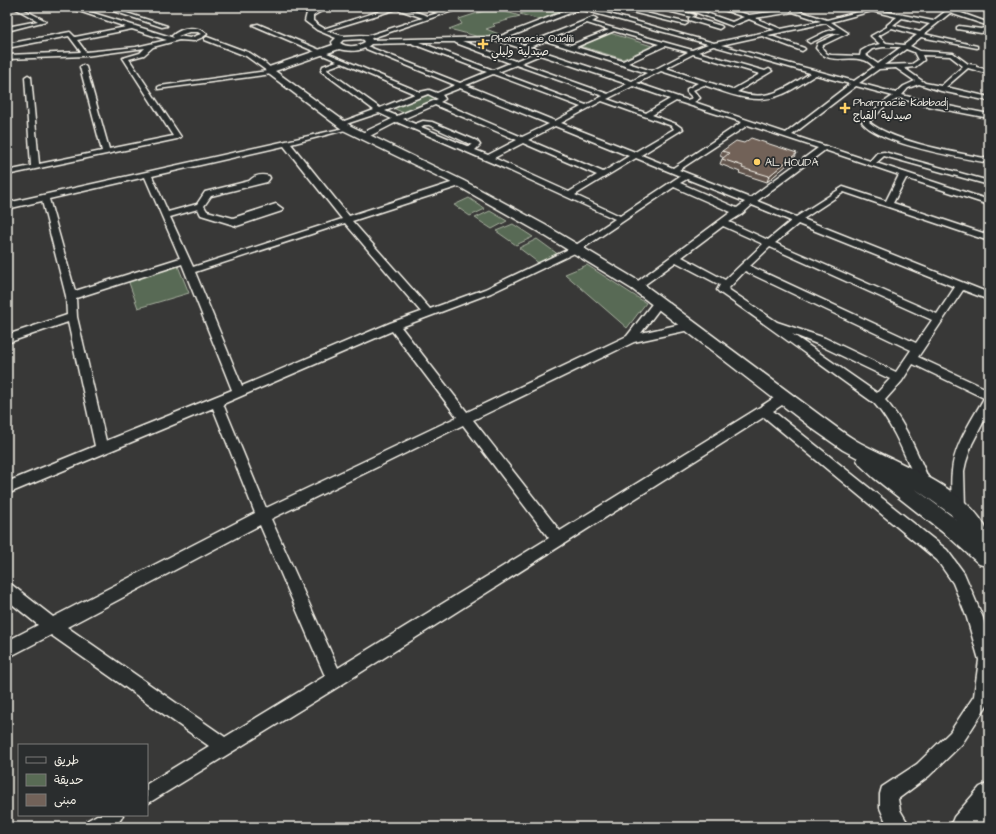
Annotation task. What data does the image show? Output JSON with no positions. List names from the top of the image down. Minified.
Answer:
{"places":{"health":["Pharmacie Oualili صيدلية وليلي","Pharmacie Kabbadj صيدلية القباج"],"other":["AL HOUDA"]},"legend":["طريق","حديقة","مبنى"]}
